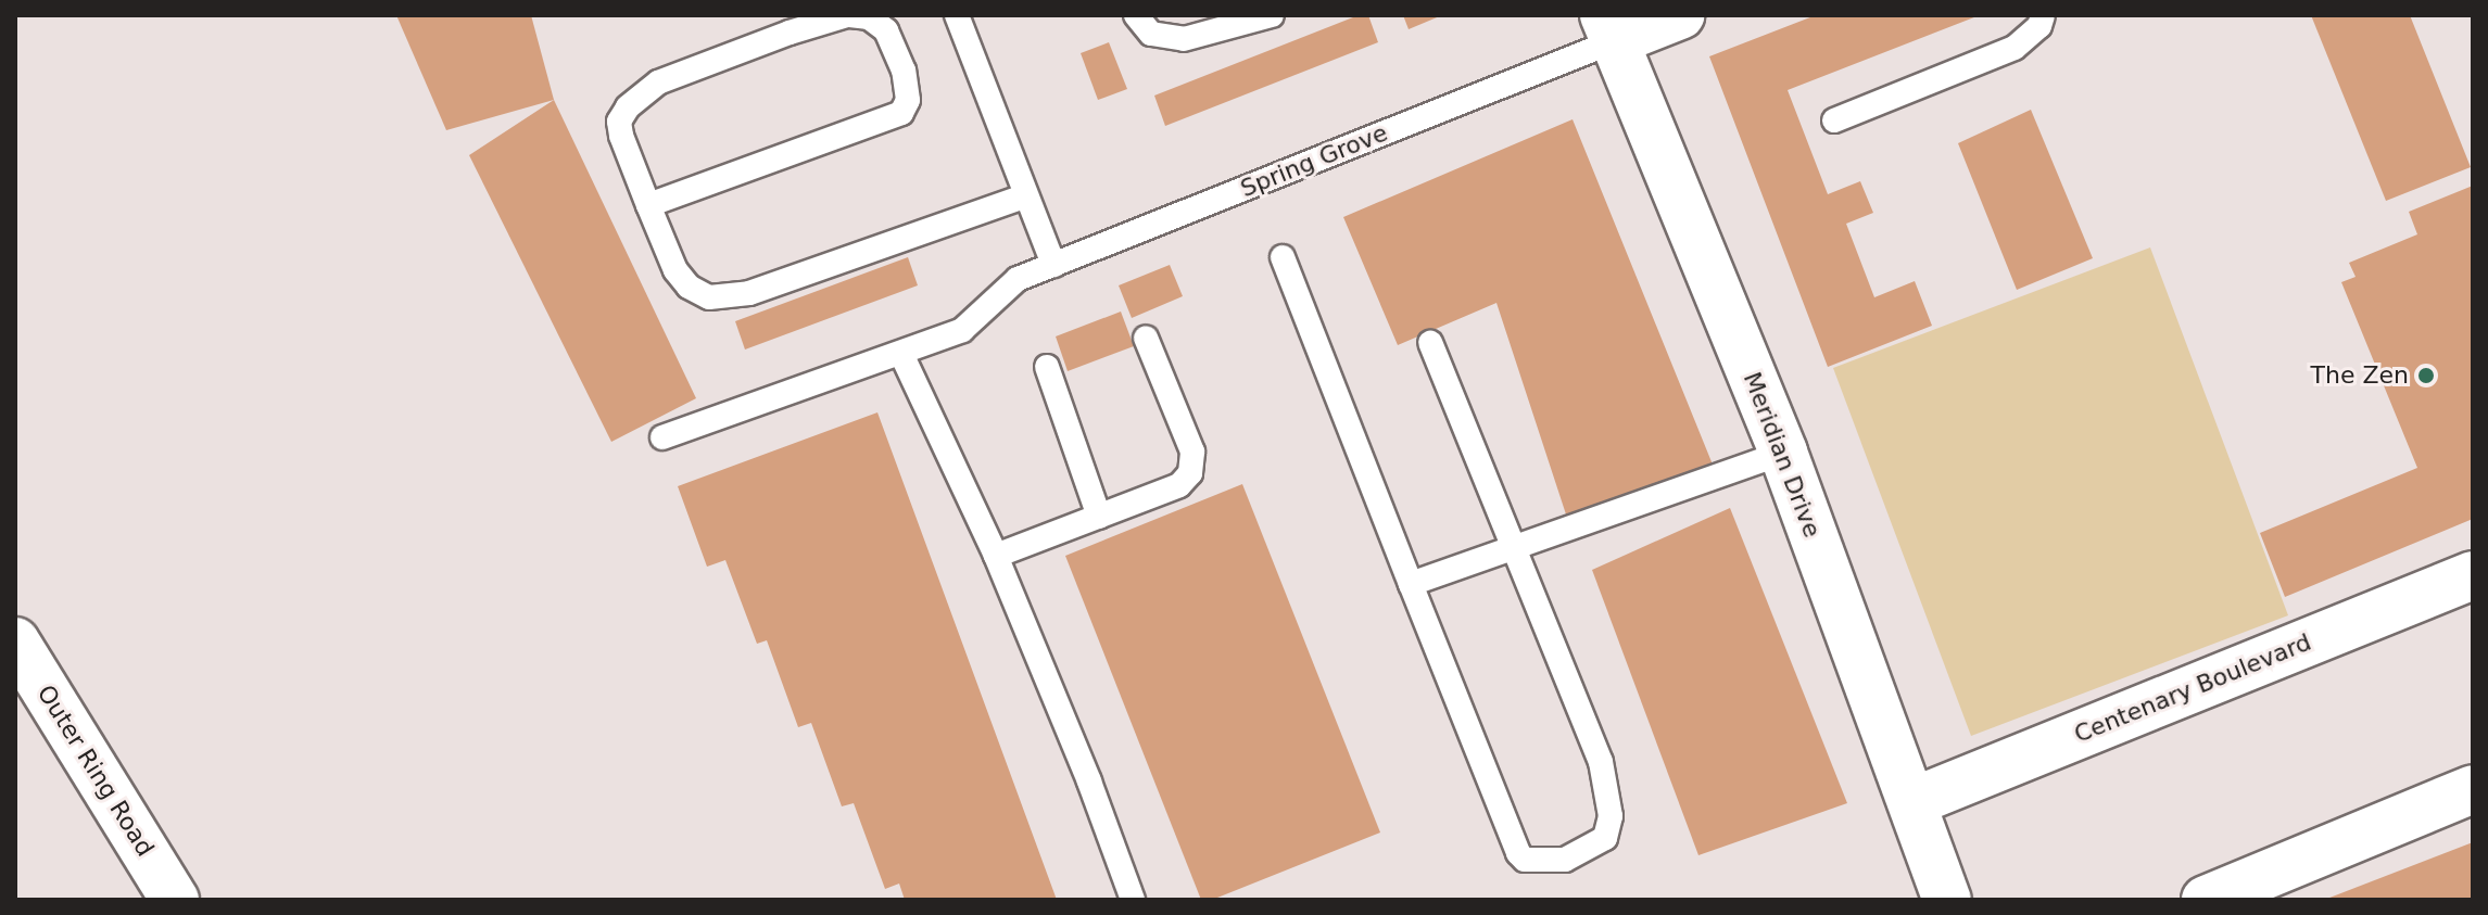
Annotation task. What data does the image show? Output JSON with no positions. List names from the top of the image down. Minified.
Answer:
{"streets":{"main road":["Spring Grove","Meridian Drive","Centenary Boulevard","Outer Ring Road"]},"crossings":[["Spring Grove","Meridian Drive"],["Meridian Drive","Centenary Boulevard"]],"places":["The Zen"]}
